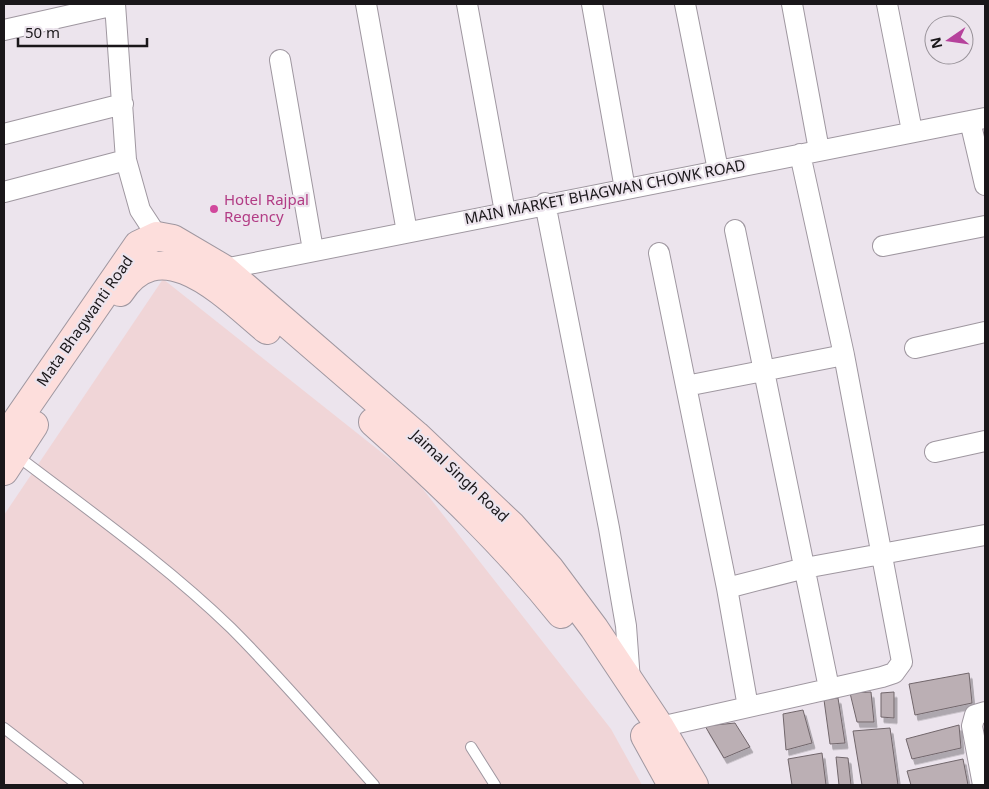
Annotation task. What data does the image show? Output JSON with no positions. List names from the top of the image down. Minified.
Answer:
{"streets":{"street":["MAIN MARKET BHAGWAN CHOWK ROAD","Mata Bhagwanti Road","Jaimal Singh Road"]},"crossings":[["MAIN MARKET BHAGWAN CHOWK ROAD","Jaimal Singh Road"],["Mata Bhagwanti Road","Jaimal Singh Road"]],"places":["Hotel Rajpal Regency"],"scale_bar":"50 m","north":"left"}
